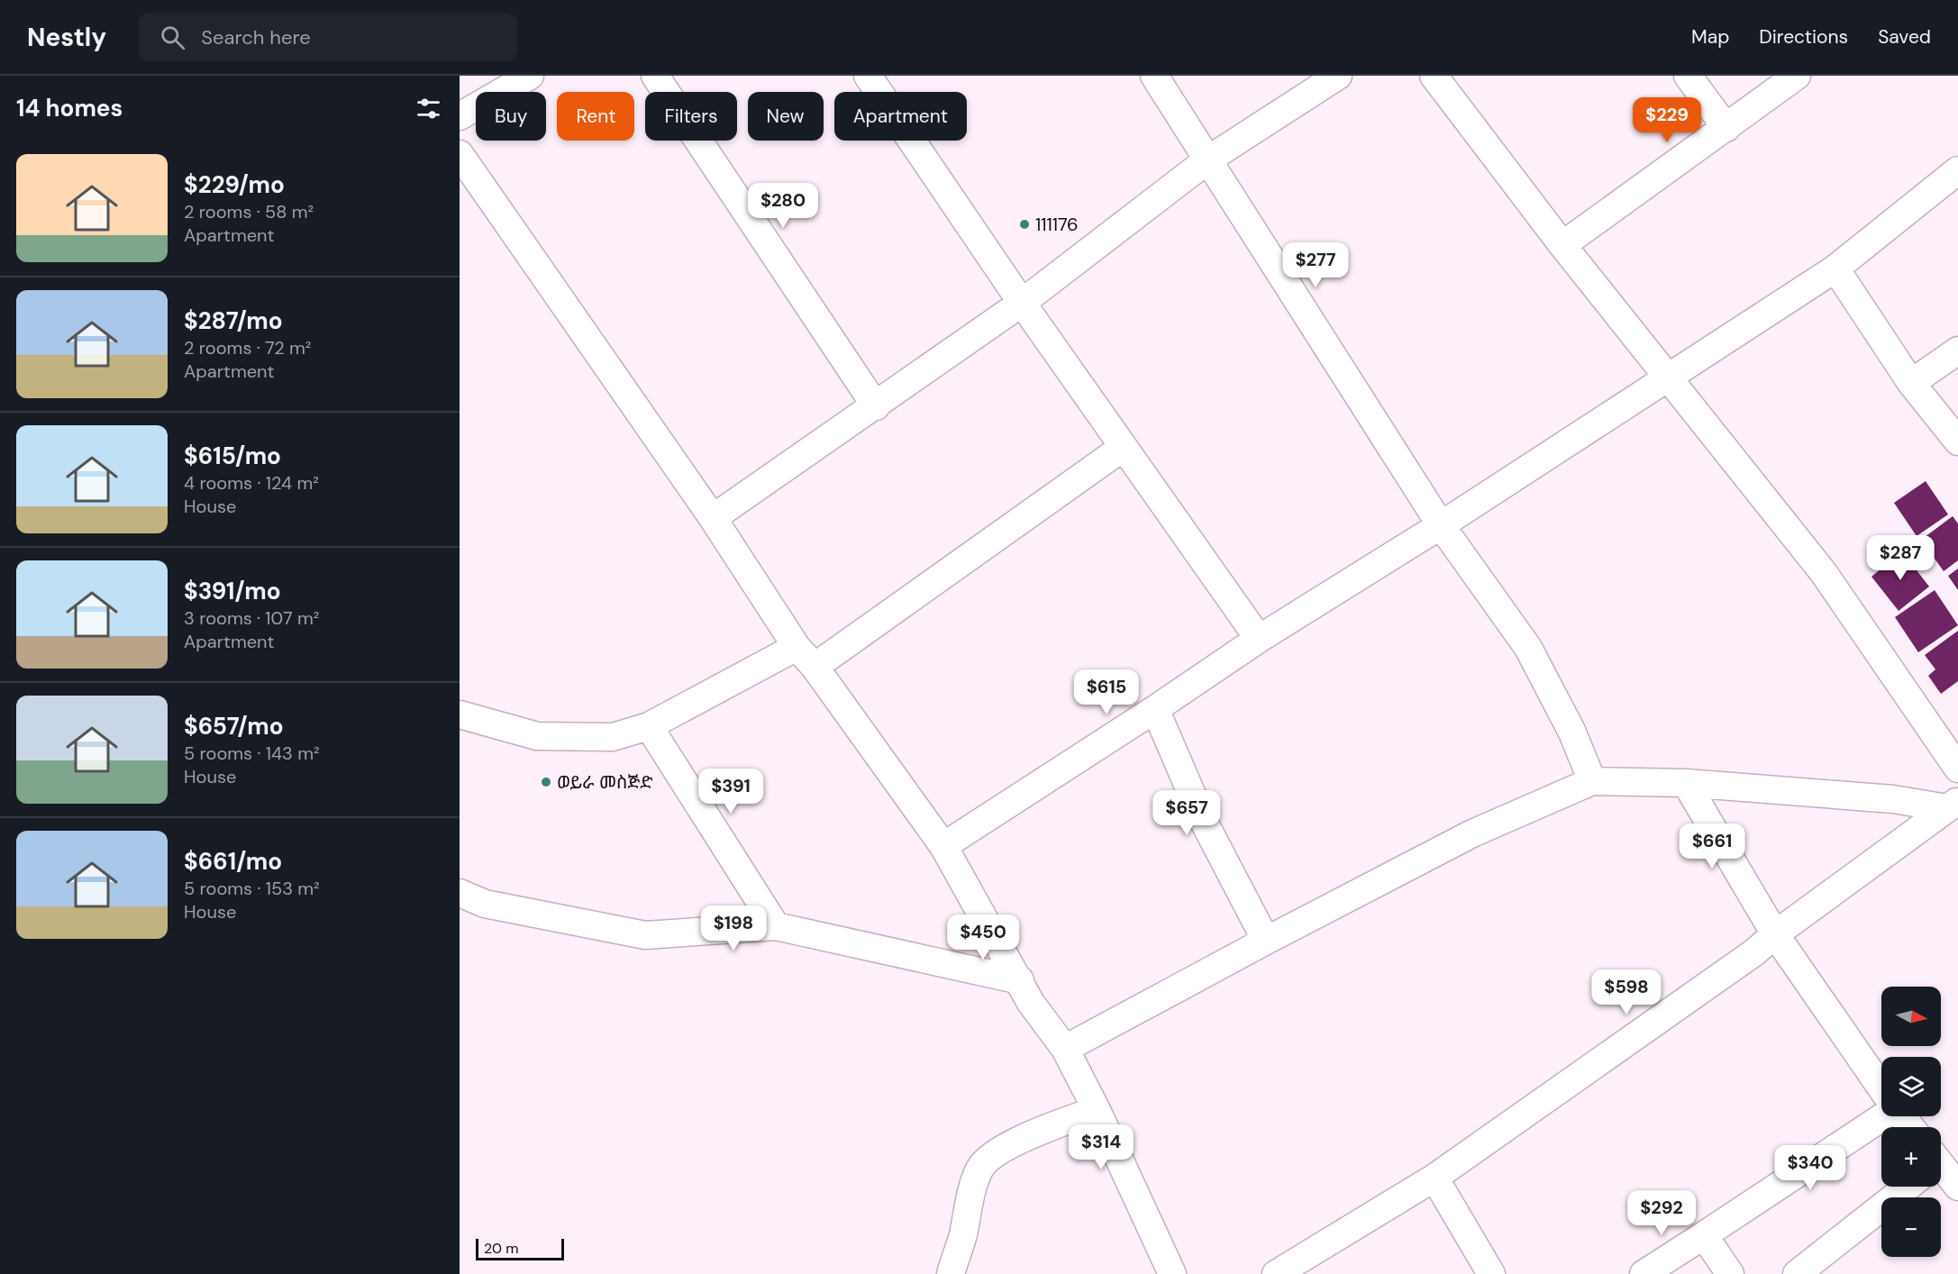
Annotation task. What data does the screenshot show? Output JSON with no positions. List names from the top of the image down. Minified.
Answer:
{"places":["111176","ወይራ መስጅድ"],"scale_bar":"20 m","north":"right","page":{"header":"Nestly","search":"Search here","nav":["Map","Directions","Saved"],"heading":"14 homes","chip":["Buy","Rent","Filters","New","Apartment"],"price":["$229","$280","$277","$287","$615","$391","$657","$661","$198","$450","$598","$314","$340","$292"],"list":[{"name":"$229/mo","note":"2 rooms · 58 m² · Apartment"},{"name":"$287/mo","note":"2 rooms · 72 m² · Apartment"},{"name":"$615/mo","note":"4 rooms · 124 m² · House"},{"name":"$391/mo","note":"3 rooms · 107 m² · Apartment"},{"name":"$657/mo","note":"5 rooms · 143 m² · House"},{"name":"$661/mo","note":"5 rooms · 153 m² · House"}],"map_buttons":["+","−"],"scale":"20 m"}}
